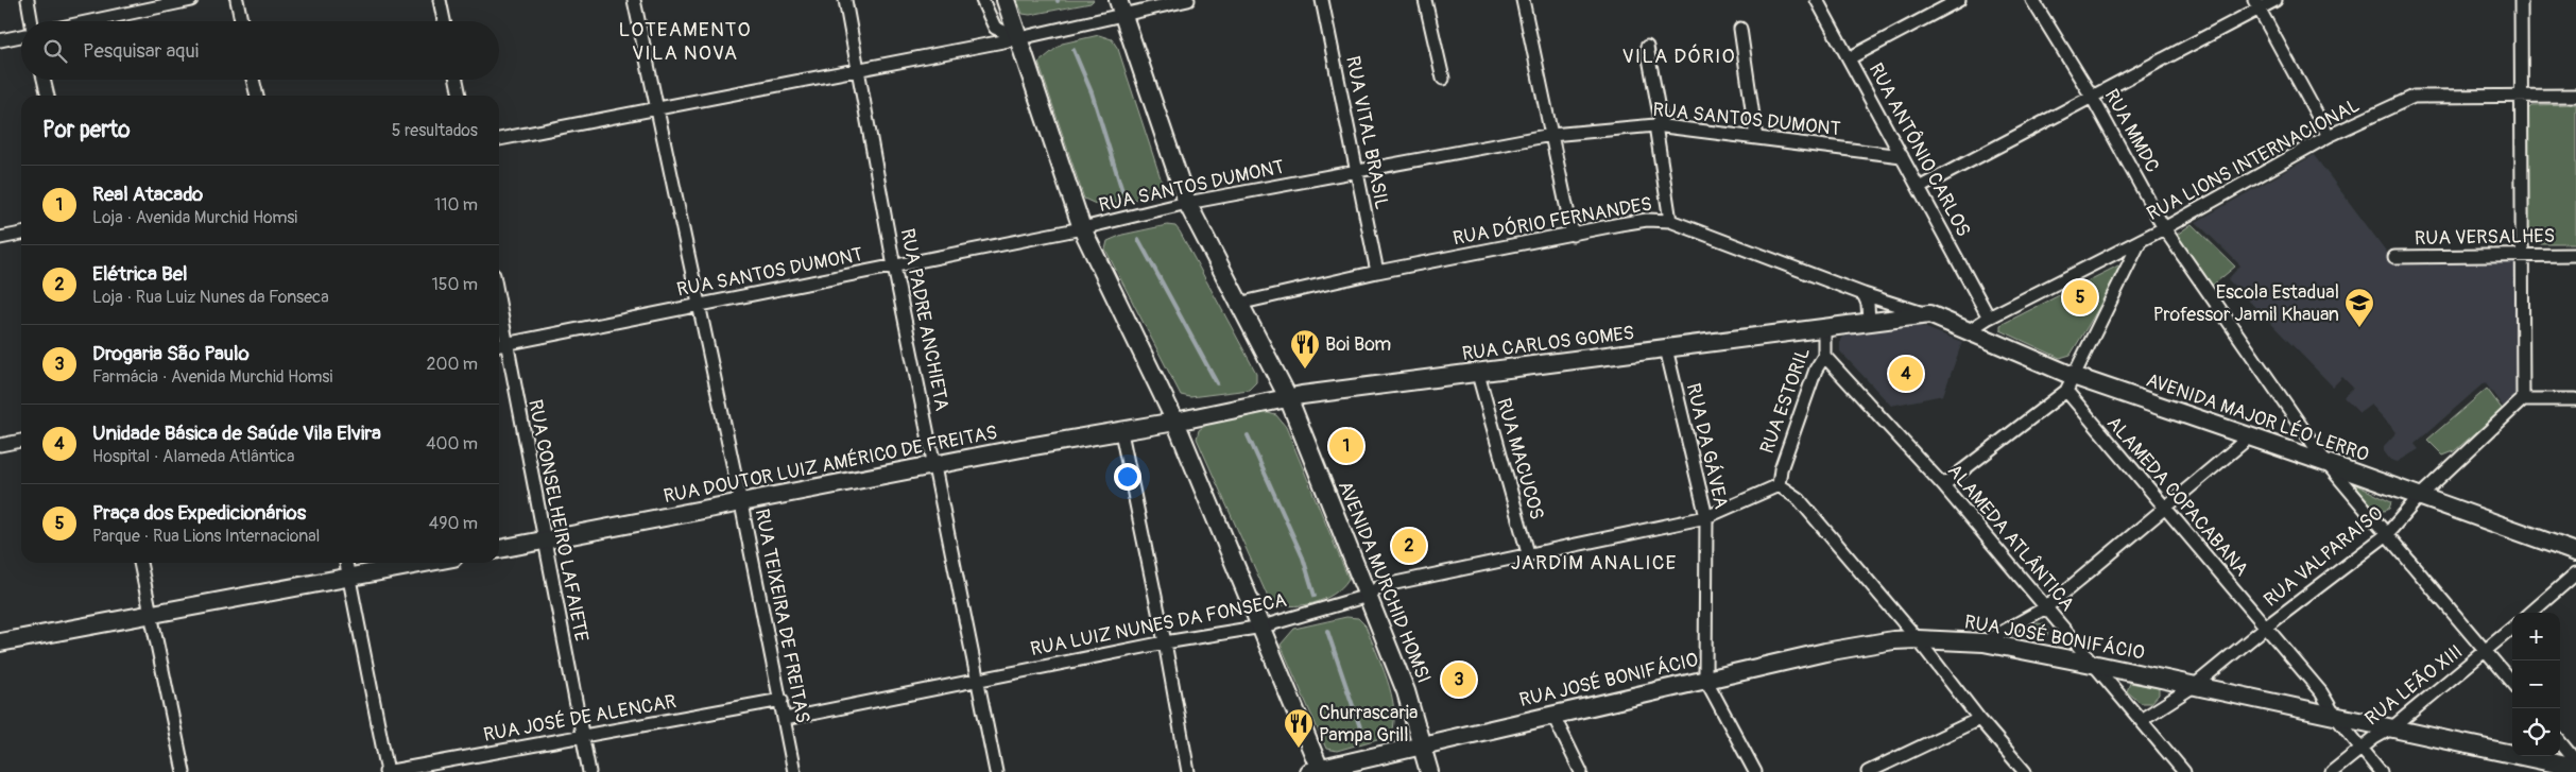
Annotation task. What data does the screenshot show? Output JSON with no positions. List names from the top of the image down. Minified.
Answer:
{"streets":{"street":["RUA SANTOS DUMONT","RUA MMDC","RUA VITAL BRASIL","RUA ANTÔNIO CARLOS","RUA LIONS INTERNACIONAL","RUA DÓRIO FERNANDES","RUA VERSALHES","RUA PADRE ANCHIETA","RUA CARLOS GOMES","RUA ESTORIL","AVENIDA MAJOR LÉO LERRO","RUA DA GÁVEA","RUA MACUCOS","RUA DOUTOR LUIZ AMÉRICO DE FREITAS","ALAMEDA COPACABANA","RUA CONSELHEIRO LAFAIETE","ALAMEDA ATLÂNTICA","RUA VALPARAISO","AVENIDA MURCHID HOMSI","RUA TEIXEIRA DE FREITAS","RUA LUIZ NUNES DA FONSECA","RUA JOSÉ BONIFÁCIO","RUA LEÃO XIII","RUA JOSÉ DE ALENCAR"]},"crossings":[["RUA SANTOS DUMONT","RUA VITAL BRASIL"],["RUA SANTOS DUMONT","RUA ANTÔNIO CARLOS"],["RUA SANTOS DUMONT","RUA PADRE ANCHIETA"],["RUA SANTOS DUMONT","RUA CONSELHEIRO LAFAIETE"],["RUA SANTOS DUMONT","AVENIDA MURCHID HOMSI"],["RUA SANTOS DUMONT","RUA TEIXEIRA DE FREITAS"],["RUA MMDC","RUA LIONS INTERNACIONAL"],["RUA MMDC","AVENIDA MAJOR LÉO LERRO"],["RUA MMDC","RUA VALPARAISO"],["RUA MMDC","RUA LEÃO XIII"],["RUA VITAL BRASIL","RUA DÓRIO FERNANDES"],["RUA ANTÔNIO CARLOS","RUA LIONS INTERNACIONAL"],["RUA LIONS INTERNACIONAL","AVENIDA MAJOR LÉO LERRO"],["RUA DÓRIO FERNANDES","RUA CARLOS GOMES"],["RUA DÓRIO FERNANDES","AVENIDA MAJOR LÉO LERRO"],["RUA DÓRIO FERNANDES","AVENIDA MURCHID HOMSI"],["RUA PADRE ANCHIETA","RUA DOUTOR LUIZ AMÉRICO DE FREITAS"],["RUA PADRE ANCHIETA","RUA LUIZ NUNES DA FONSECA"],["RUA CARLOS GOMES","RUA ESTORIL"],["RUA CARLOS GOMES","AVENIDA MAJOR LÉO LERRO"],["RUA CARLOS GOMES","RUA DA GÁVEA"],["RUA CARLOS GOMES","RUA MACUCOS"],["RUA CARLOS GOMES","RUA DOUTOR LUIZ AMÉRICO DE FREITAS"],["RUA CARLOS GOMES","AVENIDA MURCHID HOMSI"],["RUA ESTORIL","ALAMEDA ATLÂNTICA"],["RUA ESTORIL","RUA LUIZ NUNES DA FONSECA"],["AVENIDA MAJOR LÉO LERRO","ALAMEDA COPACABANA"],["AVENIDA MAJOR LÉO LERRO","RUA VALPARAISO"],["RUA DA GÁVEA","RUA LUIZ NUNES DA FONSECA"],["RUA DA GÁVEA","RUA JOSÉ BONIFÁCIO"],["RUA MACUCOS","RUA LUIZ NUNES DA FONSECA"],["RUA DOUTOR LUIZ AMÉRICO DE FREITAS","RUA CONSELHEIRO LAFAIETE"],["RUA DOUTOR LUIZ AMÉRICO DE FREITAS","RUA TEIXEIRA DE FREITAS"],["ALAMEDA COPACABANA","RUA VALPARAISO"],["ALAMEDA COPACABANA","RUA JOSÉ BONIFÁCIO"],["ALAMEDA COPACABANA","RUA LEÃO XIII"],["RUA CONSELHEIRO LAFAIETE","RUA JOSÉ DE ALENCAR"],["ALAMEDA ATLÂNTICA","RUA VALPARAISO"],["ALAMEDA ATLÂNTICA","RUA JOSÉ BONIFÁCIO"],["RUA VALPARAISO","RUA JOSÉ BONIFÁCIO"],["AVENIDA MURCHID HOMSI","RUA LUIZ NUNES DA FONSECA"],["AVENIDA MURCHID HOMSI","RUA JOSÉ BONIFÁCIO"],["RUA TEIXEIRA DE FREITAS","RUA LUIZ NUNES DA FONSECA"],["RUA TEIXEIRA DE FREITAS","RUA JOSÉ DE ALENCAR"],["RUA JOSÉ BONIFÁCIO","RUA LEÃO XIII"]],"districts":["LOTEAMENTO VILA NOVA","VILA DÓRIO","JARDIM ANALICE"],"places":{"school or university":["Escola Estadual Professor Jamil Khauan"],"restaurant":["Boi Bom","Churrascaria Pampa Grill"]},"page":{"search":"Pesquisar aqui","heading":["Por perto","5 resultados"],"list":[{"mark":"1","name":"Real Atacado","note":"Loja · Avenida Murchid Homsi","value":"110 m"},{"mark":"2","name":"Elétrica Bel","note":"Loja · Rua Luiz Nunes da Fonseca","value":"150 m"},{"mark":"3","name":"Drogaria São Paulo","note":"Farmácia · Avenida Murchid Homsi","value":"200 m"},{"mark":"4","name":"Unidade Básica de Saúde Vila Elvira","note":"Hospital · Alameda Atlântica","value":"400 m"},{"mark":"5","name":"Praça dos Expedicionários","note":"Parque · Rua Lions Internacional","value":"490 m"}],"pins":["5","4","1","2","3"],"map_buttons":["+","−"]}}
